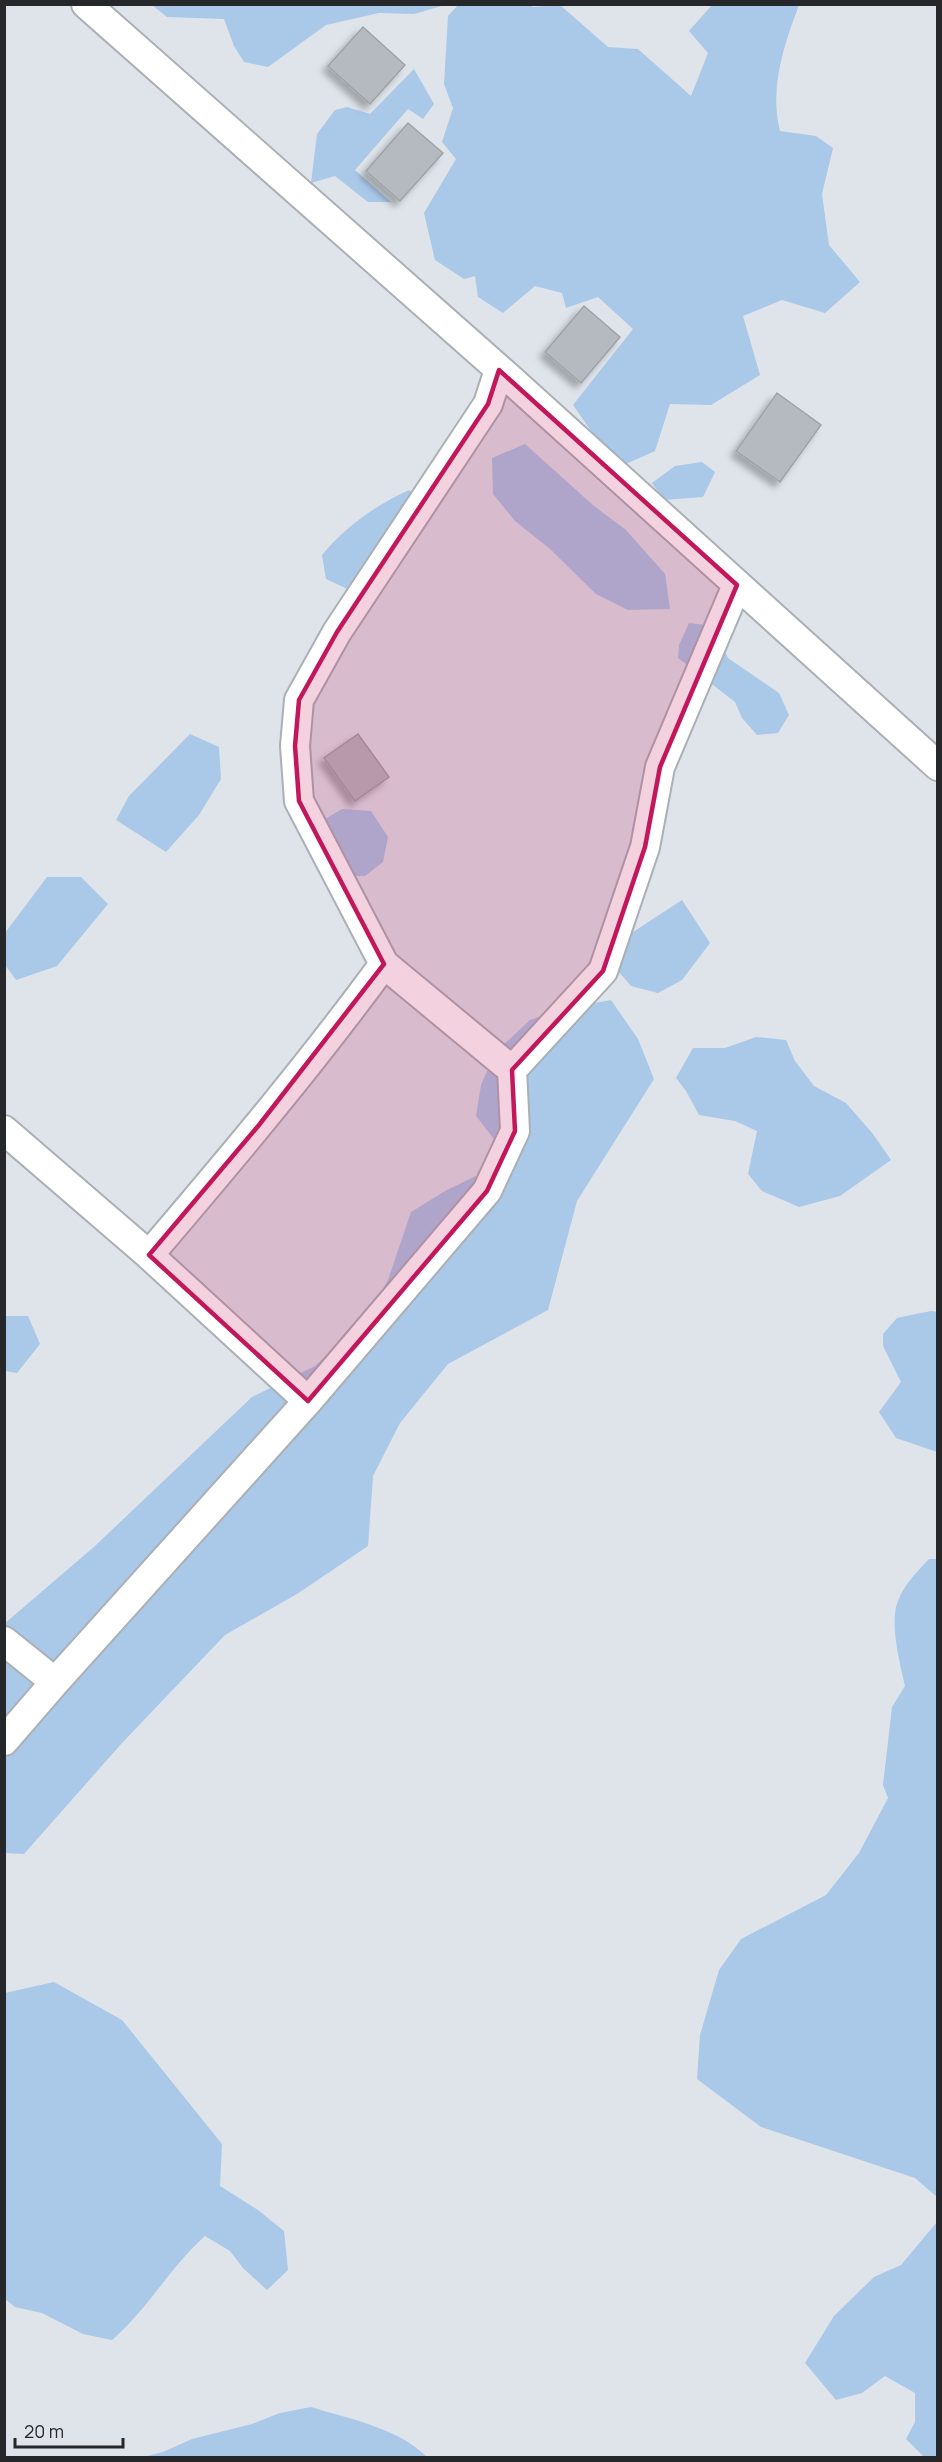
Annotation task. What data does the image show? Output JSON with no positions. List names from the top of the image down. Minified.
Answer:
{"scale_bar":"20 m"}
